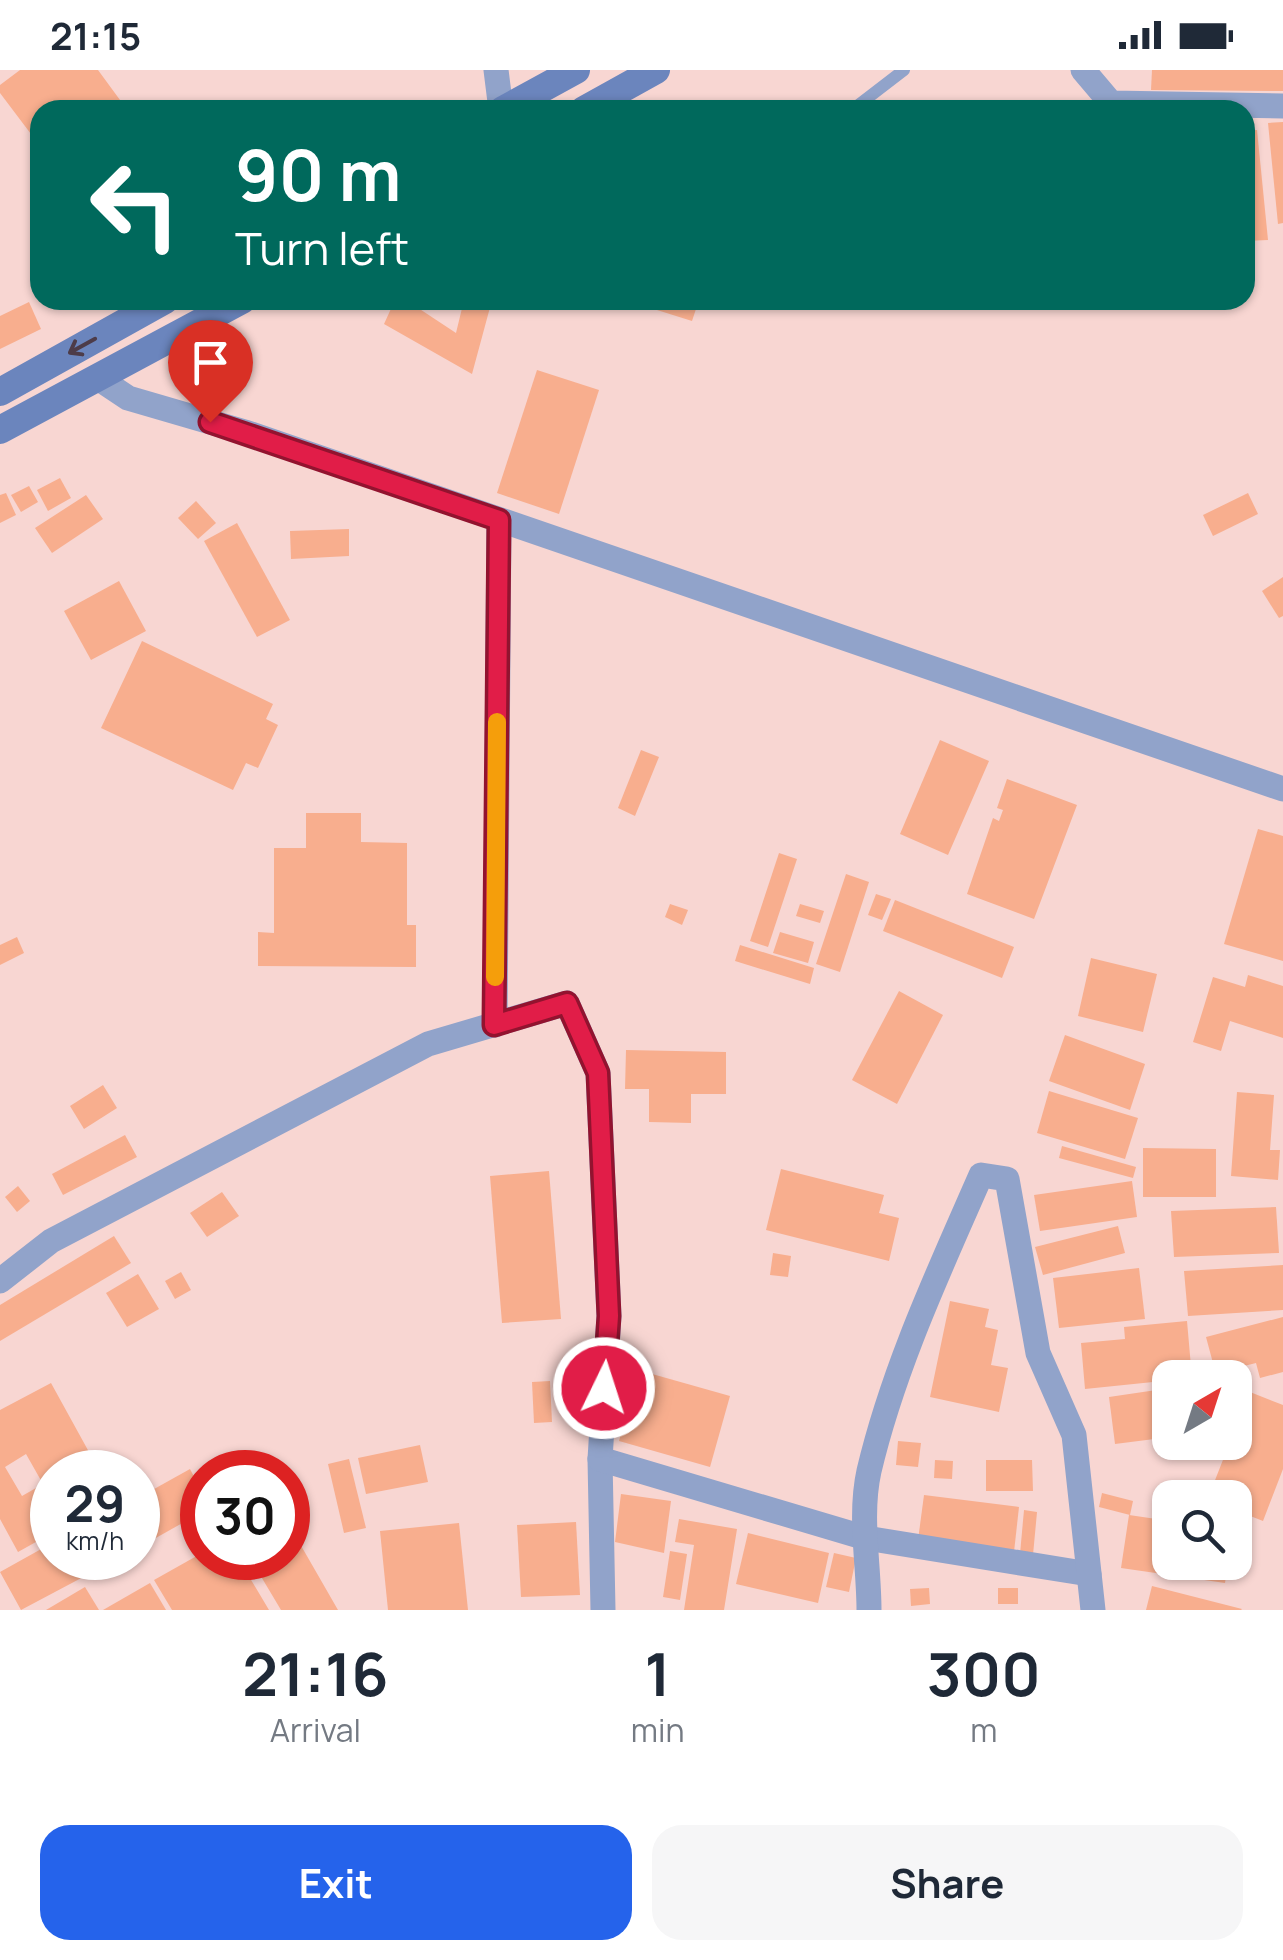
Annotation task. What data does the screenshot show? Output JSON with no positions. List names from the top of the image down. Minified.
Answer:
{"north":"top right","page":{"status":"21:15","turn":["90 m","Turn left"],"speed":"29 km/h","limit":"30","eta":["21:16","Arrival","1","min","300","m"],"buttons":["Exit","Share"]}}
